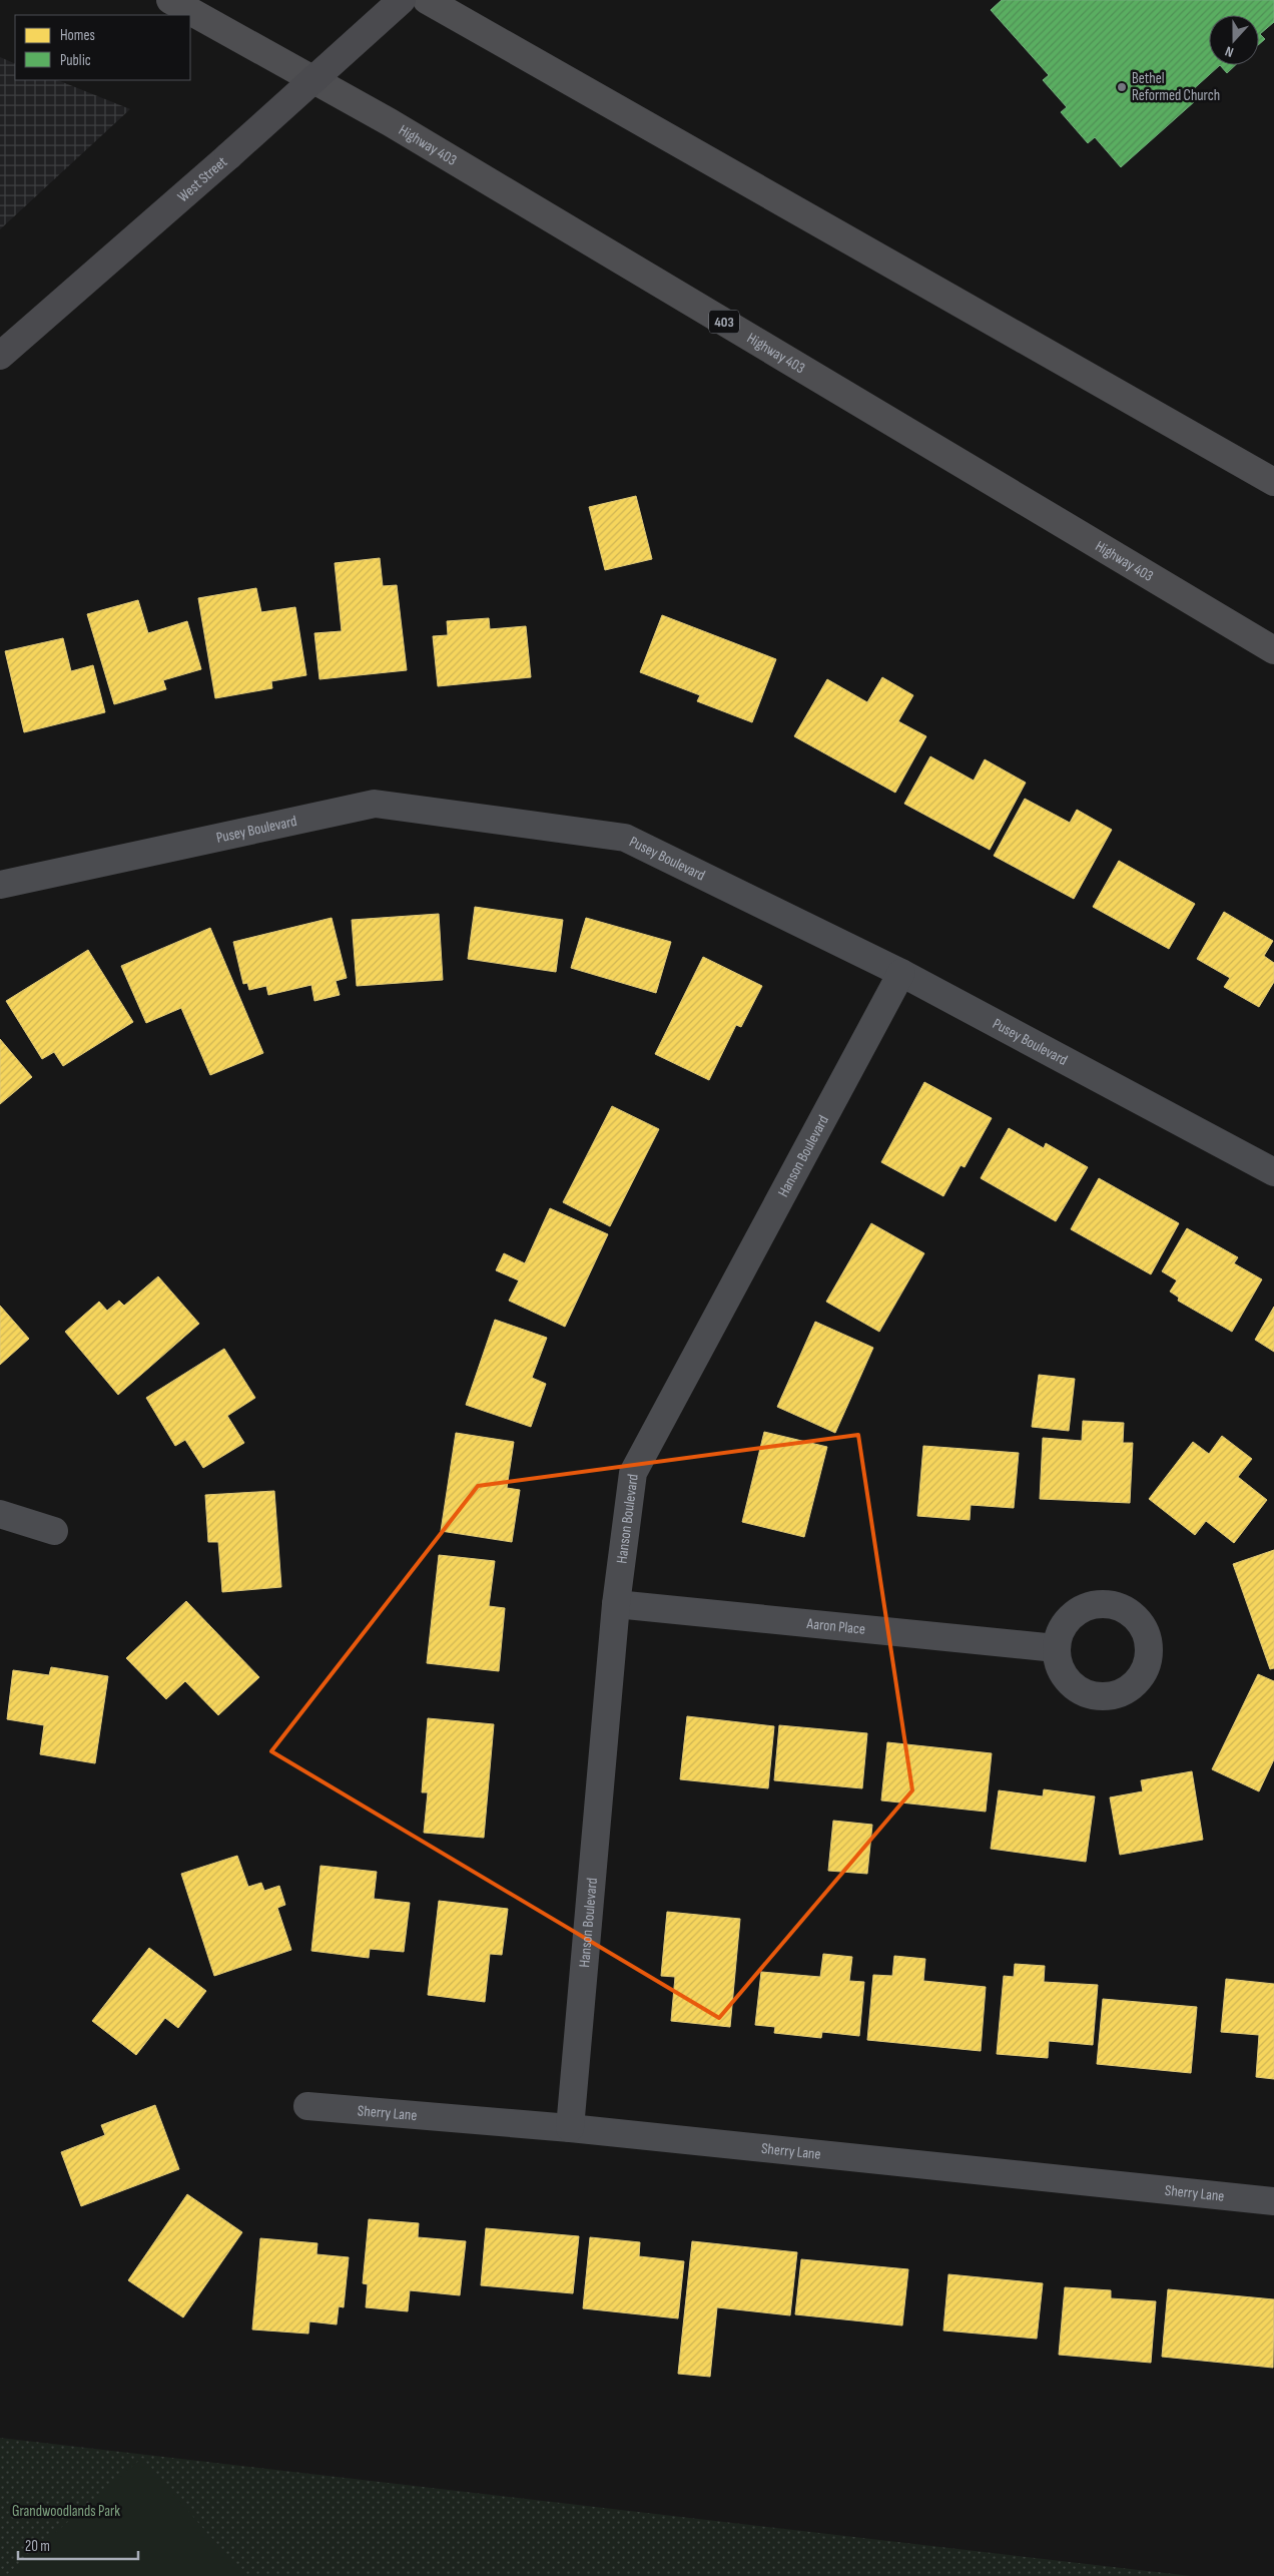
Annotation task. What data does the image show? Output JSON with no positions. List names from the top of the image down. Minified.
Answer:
{"streets":{"highway":["Highway 403","403"],"main road":["West Street"],"street":["Pusey Boulevard","Hanson Boulevard","Aaron Place","Sherry Lane"]},"crossings":[["Pusey Boulevard","Hanson Boulevard"],["Hanson Boulevard","Aaron Place"],["Hanson Boulevard","Sherry Lane"]],"parks":["Grandwoodlands Park"],"places":["Bethel Reformed Church"],"legend":["Homes","Public"],"scale_bar":"20 m","north":"bottom"}
